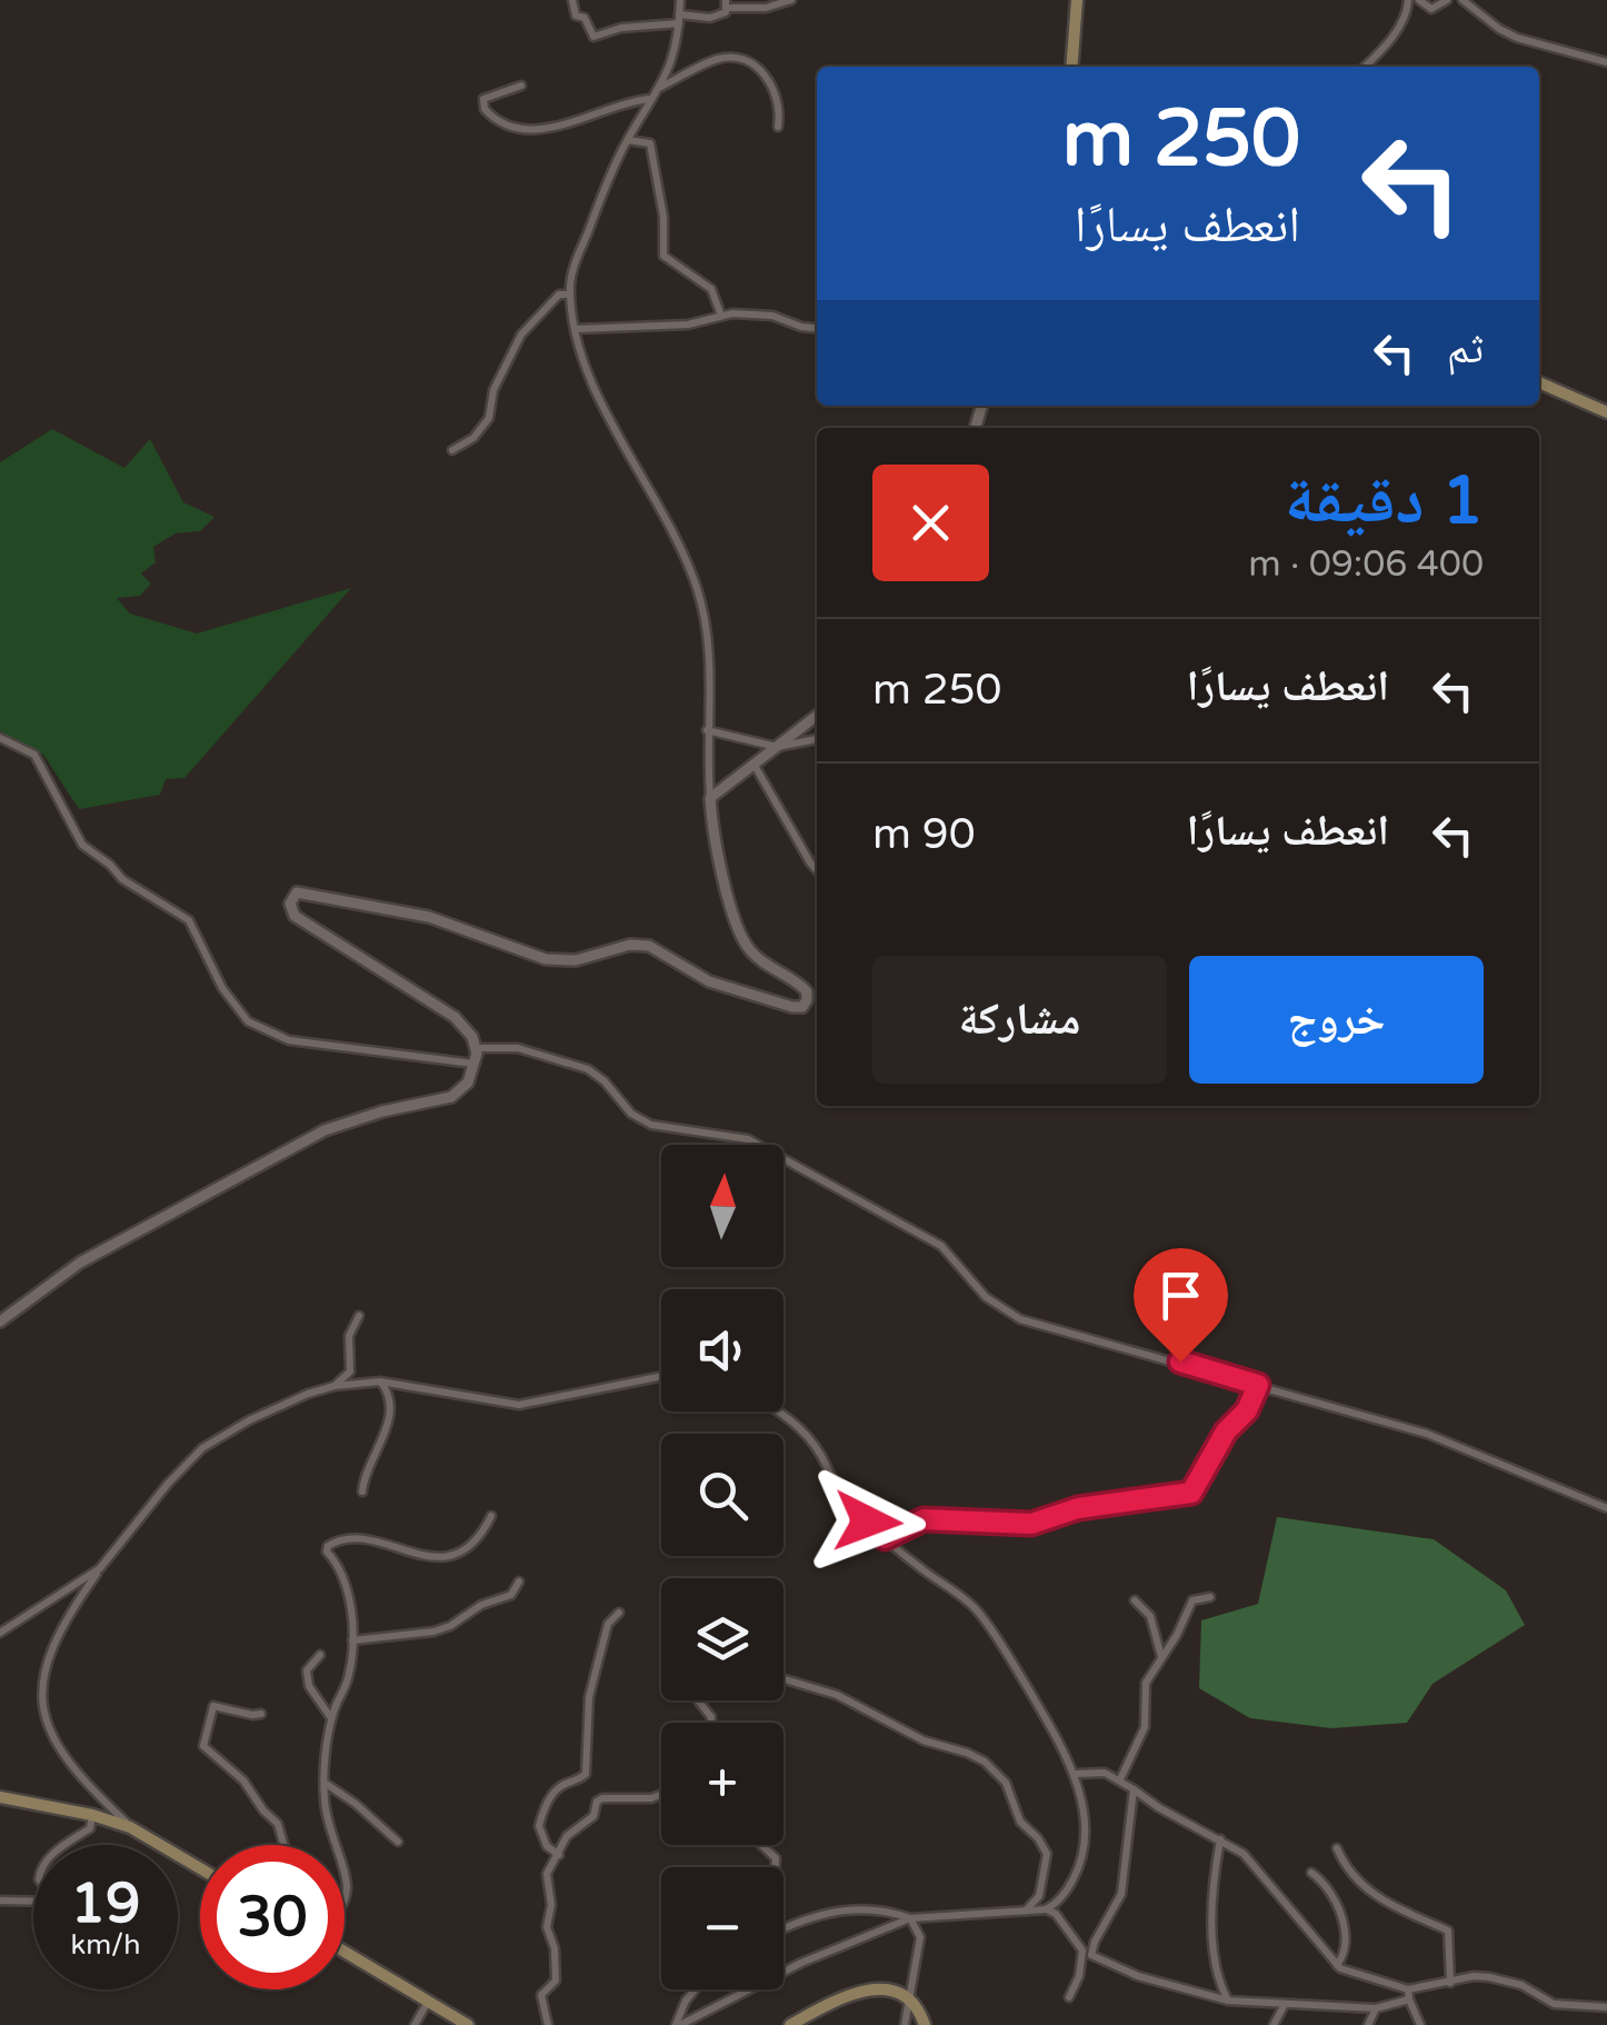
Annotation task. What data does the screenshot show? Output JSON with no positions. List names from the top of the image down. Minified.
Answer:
{"north":"top","page":{"turn":["250 m","انعطف يسارًا"],"then":"ثم","heading":["1 دقيقة","400 m · 09:06"],"list":[{"name":"انعطف يسارًا","value":"250 m"},{"name":"انعطف يسارًا","value":"90 m"}],"buttons":["خروج","مشاركة"],"map_buttons":["+","−"],"speed":"19 km/h","limit":"30"}}
